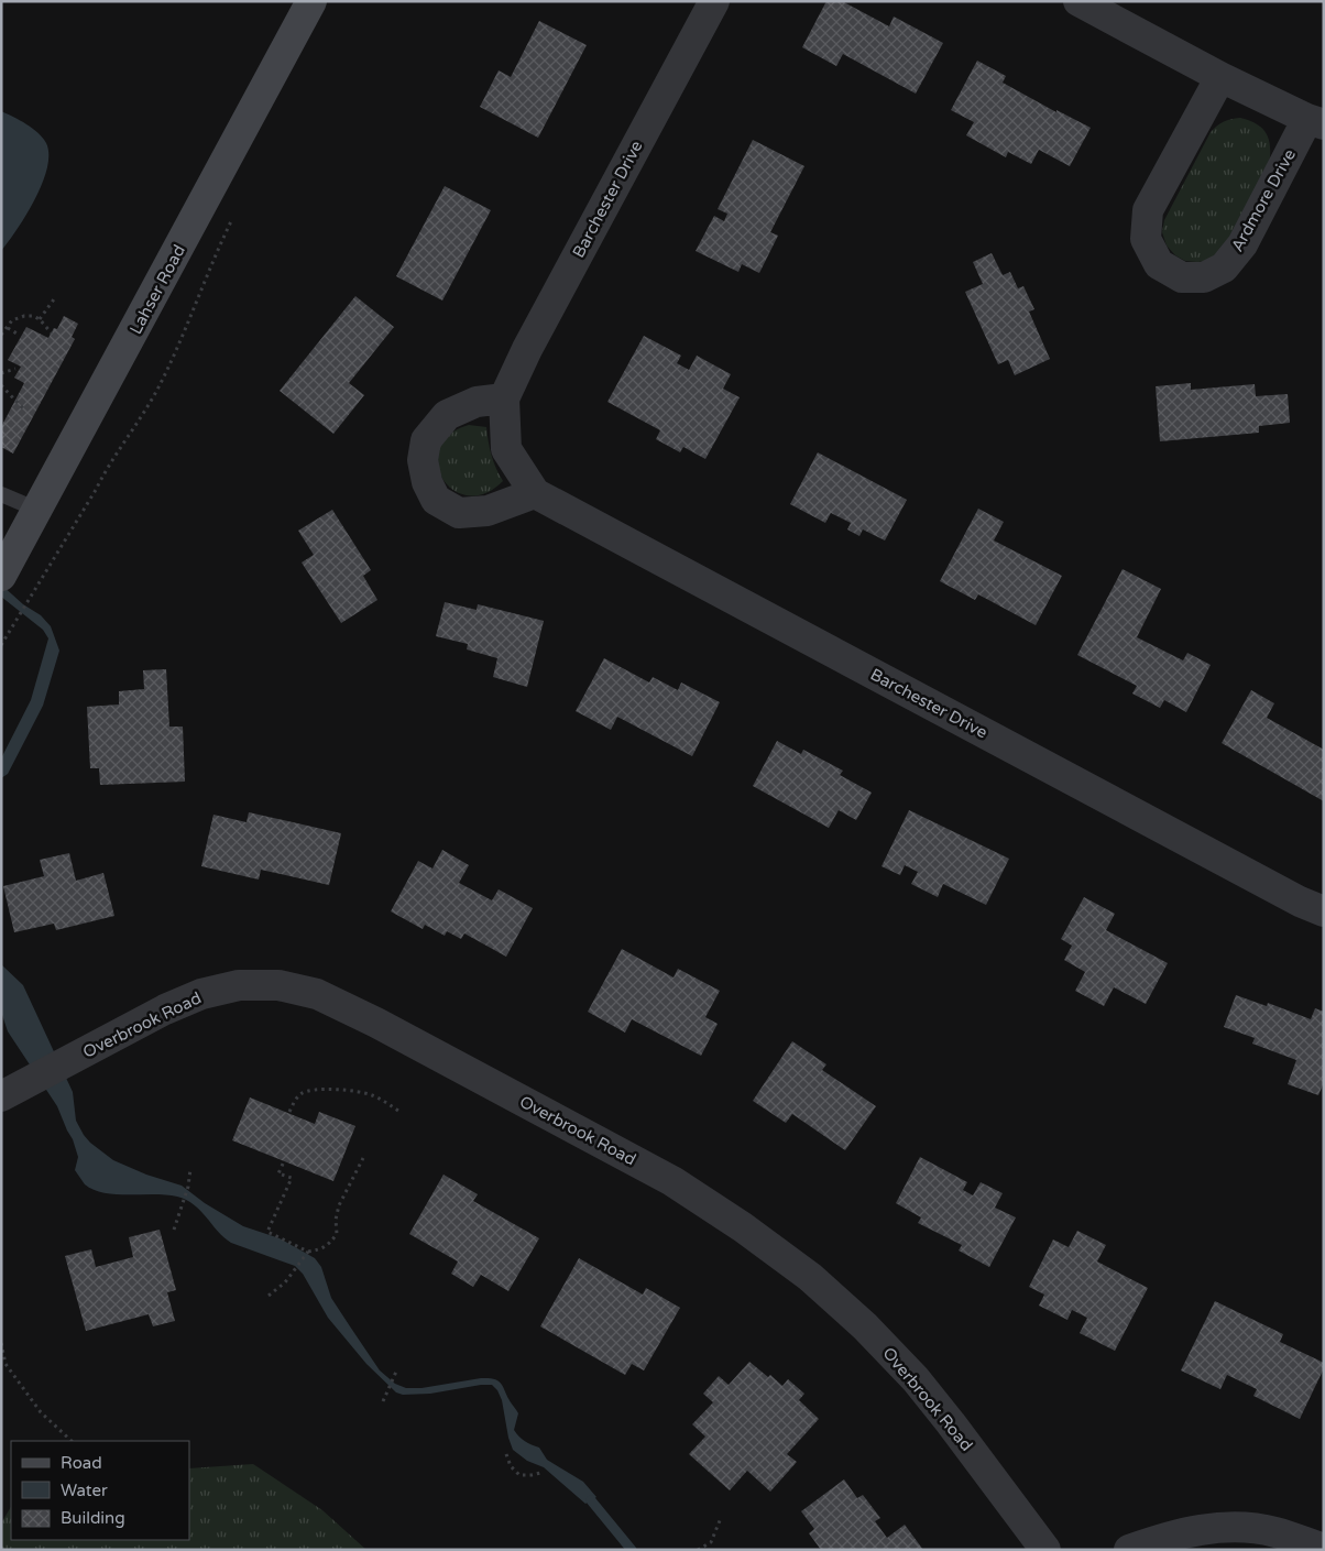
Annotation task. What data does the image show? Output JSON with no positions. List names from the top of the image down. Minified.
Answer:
{"streets":{"street":["Barchester Drive","Ardmore Drive","Lahser Road","Overbrook Road"]},"legend":["Road","Water","Building"]}
